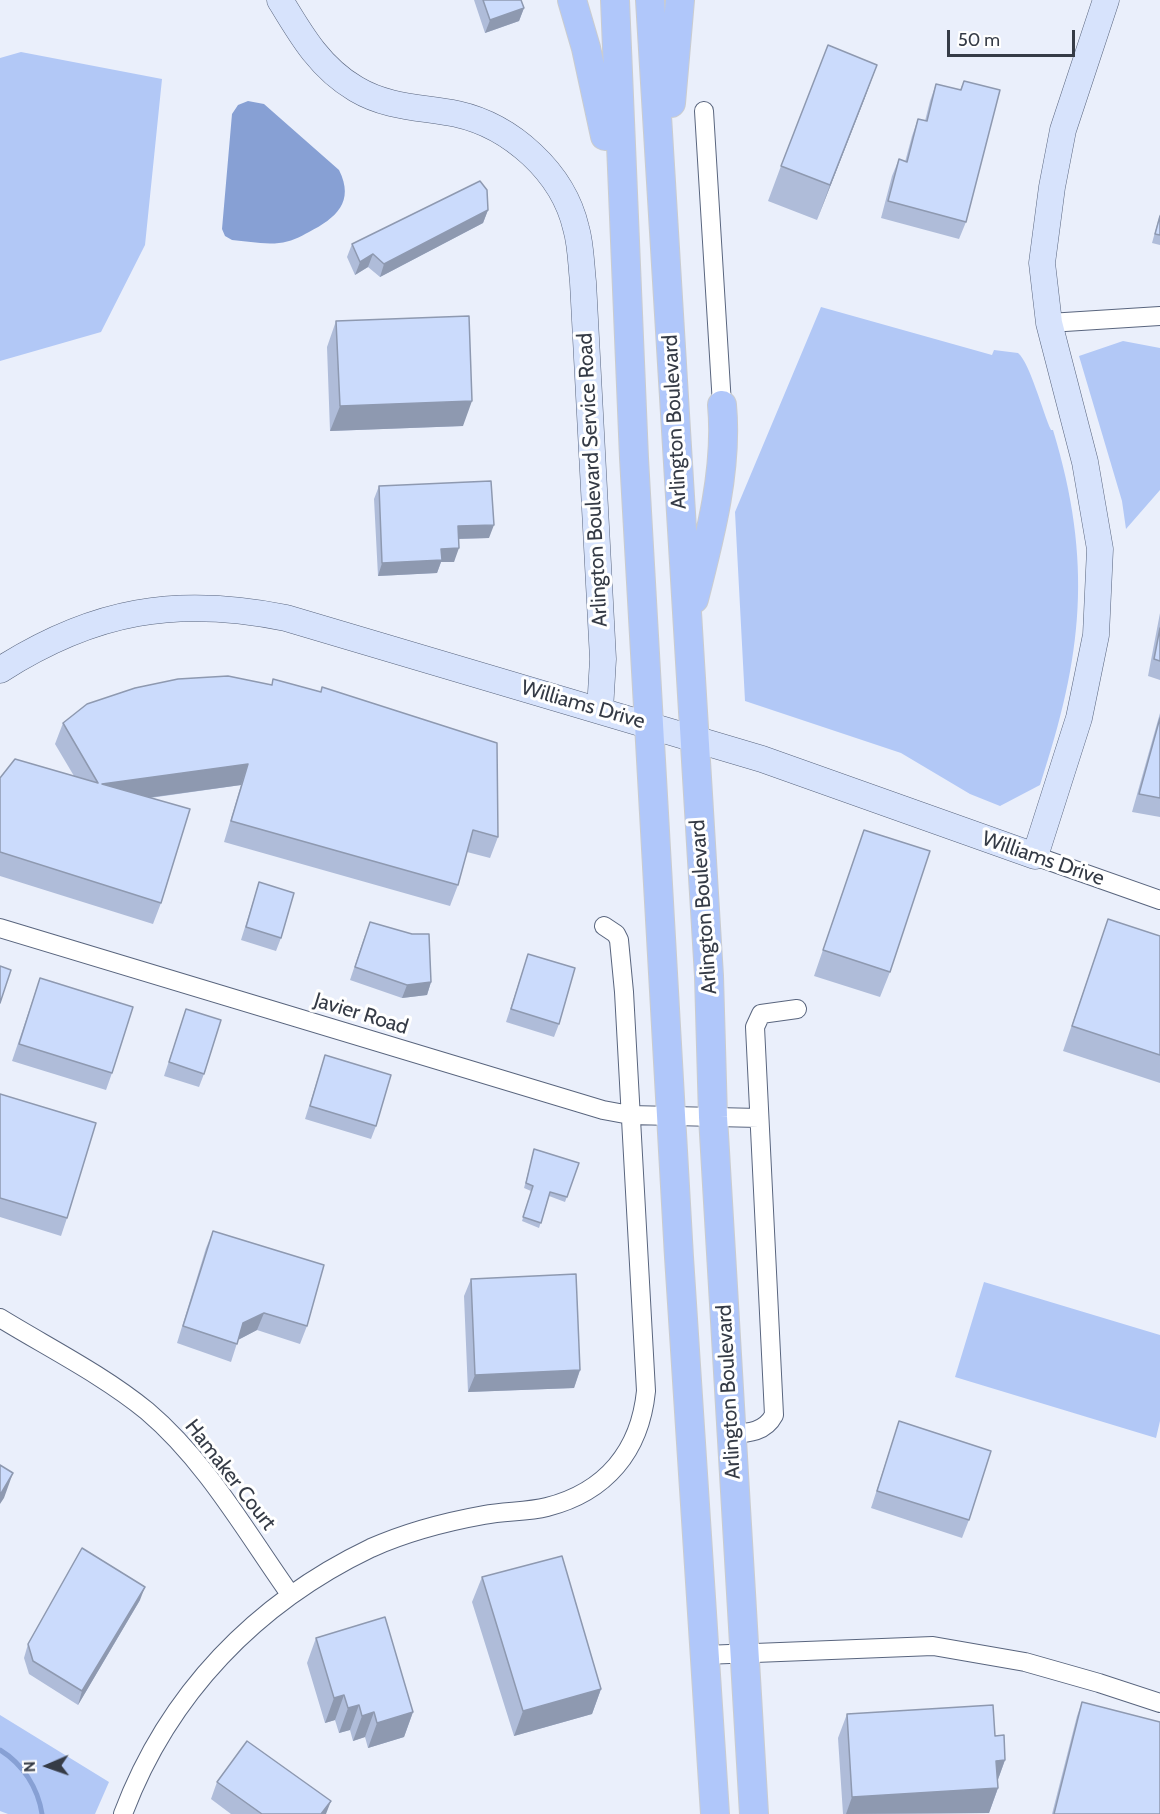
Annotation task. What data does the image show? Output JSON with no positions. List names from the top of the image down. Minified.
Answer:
{"streets":{"main road":["Arlington Boulevard"],"street":["Arlington Boulevard Service Road","Williams Drive","Javier Road","Hamaker Court"]},"crossings":[["Arlington Boulevard","Williams Drive"],["Arlington Boulevard","Javier Road"],["Arlington Boulevard Service Road","Williams Drive"]],"scale_bar":"50 m","north":"left"}
